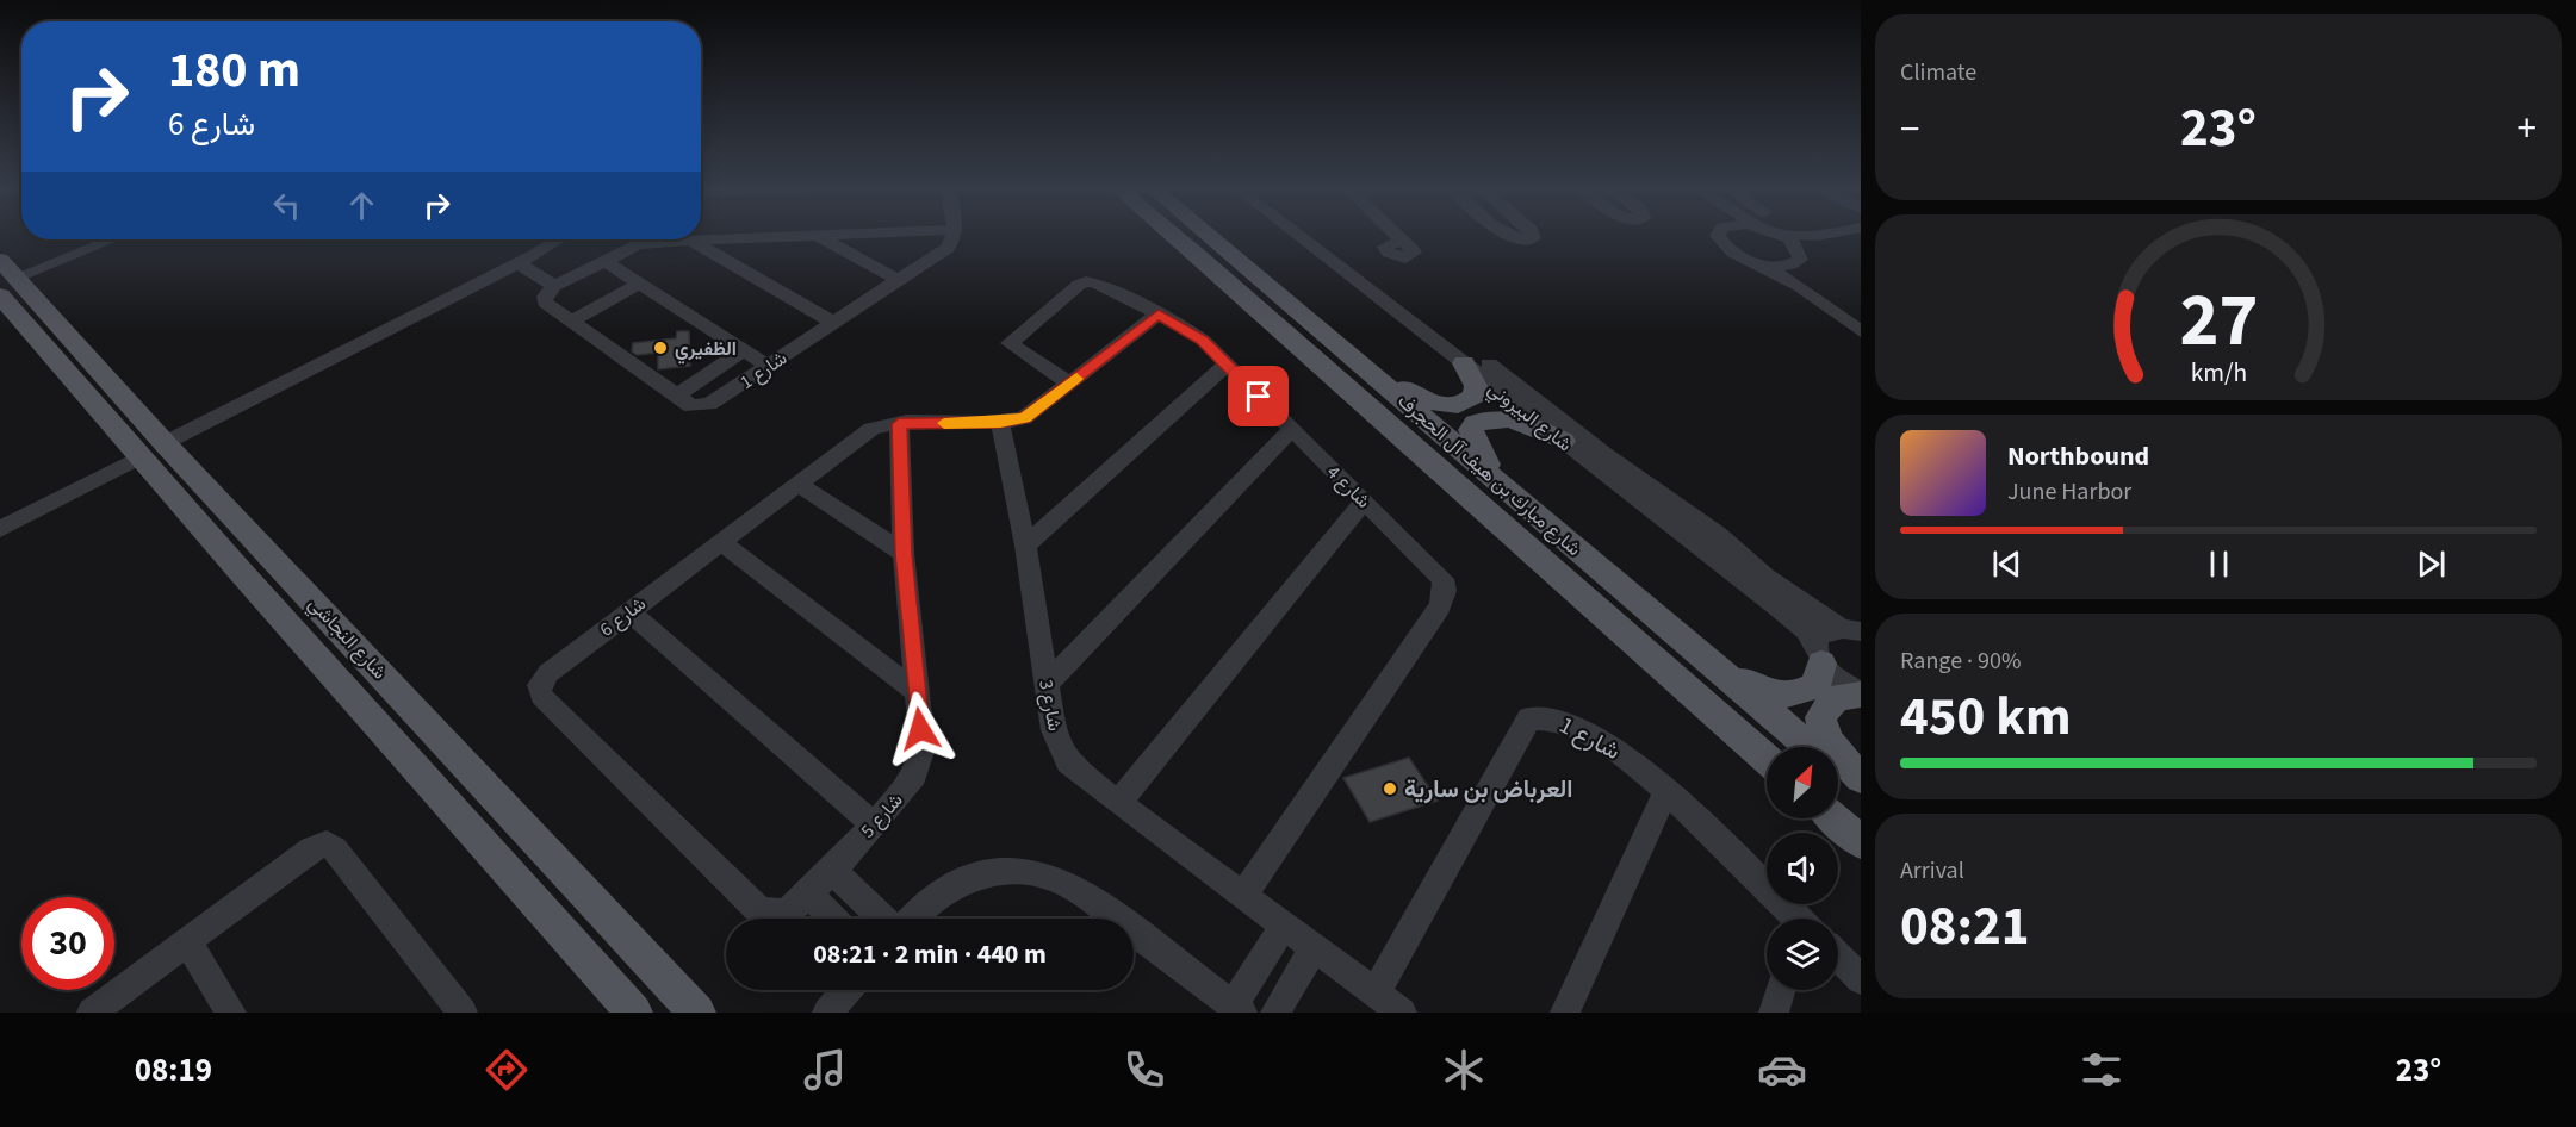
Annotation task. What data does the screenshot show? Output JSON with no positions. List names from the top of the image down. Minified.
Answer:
{"streets":{"main road":["شارع مبارك بن هيف آل الحجرف","شارع النجاشي"],"street":["شارع 1","شارع البيروني","شارع 4","شارع 6","شارع 3","شارع 5"]},"crossings":[["شارع 1","شارع 3"],["شارع 4","شارع 6"],["شارع 4","شارع 3"],["شارع 6","شارع 3"],["شارع 6","شارع 5"]],"places":["الظفيري","العرباض بن سارية"],"north":"top right","page":{"tile":["Climate",["Range · 90%","450 km"],["Arrival","08:21"]],"turn":["180 m","شارع 6"],"heat":["−","23°","+"],"song":["Northbound","June Harbor"],"limit":"30","trip":"08:21 · 2 min · 440 m","tabs":["08:19","23°"],"gauge":["27","km/h"]}}
